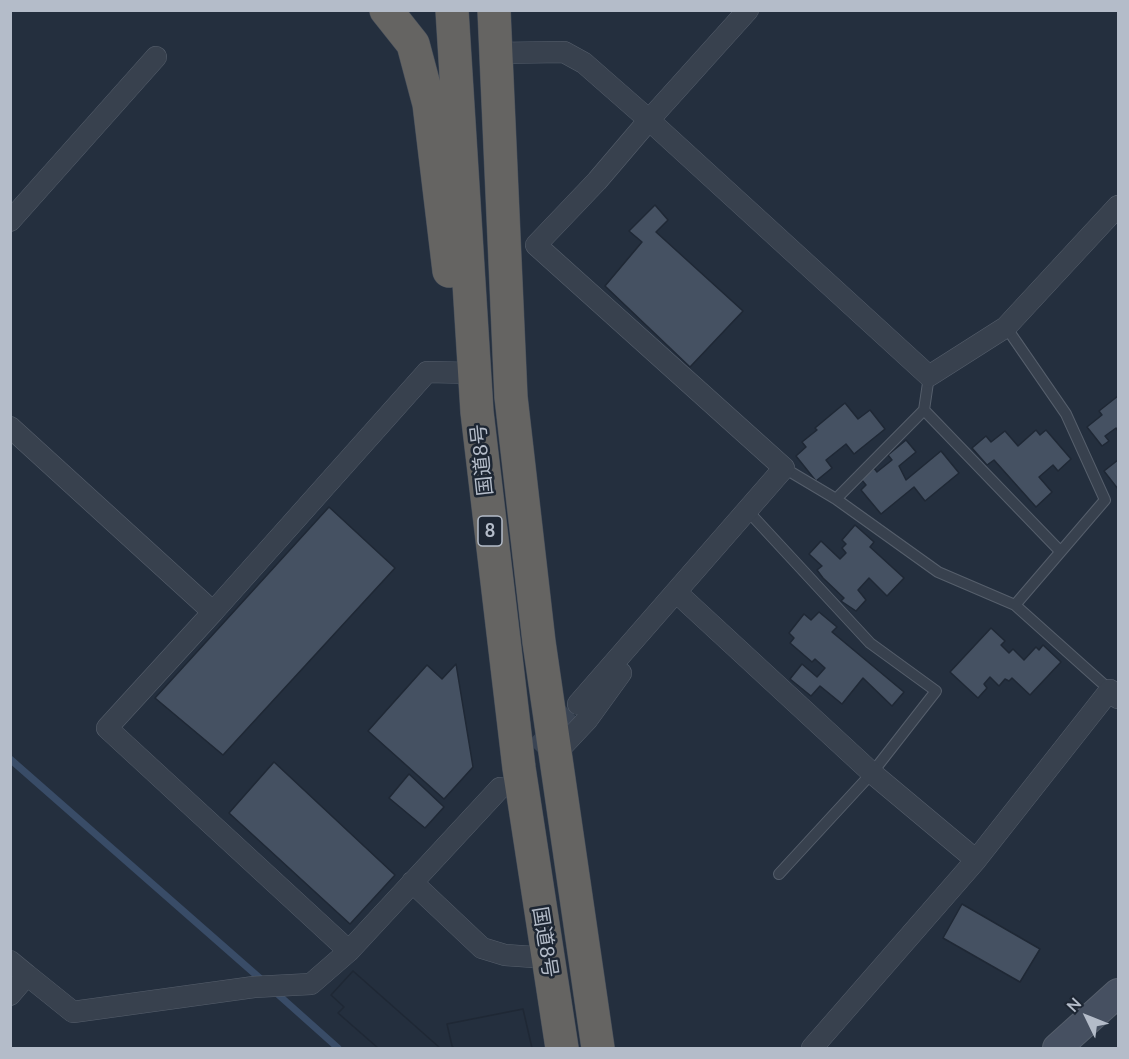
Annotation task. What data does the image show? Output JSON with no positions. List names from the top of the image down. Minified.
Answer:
{"streets":{"highway":["国道8号","8"]},"north":"top left"}
